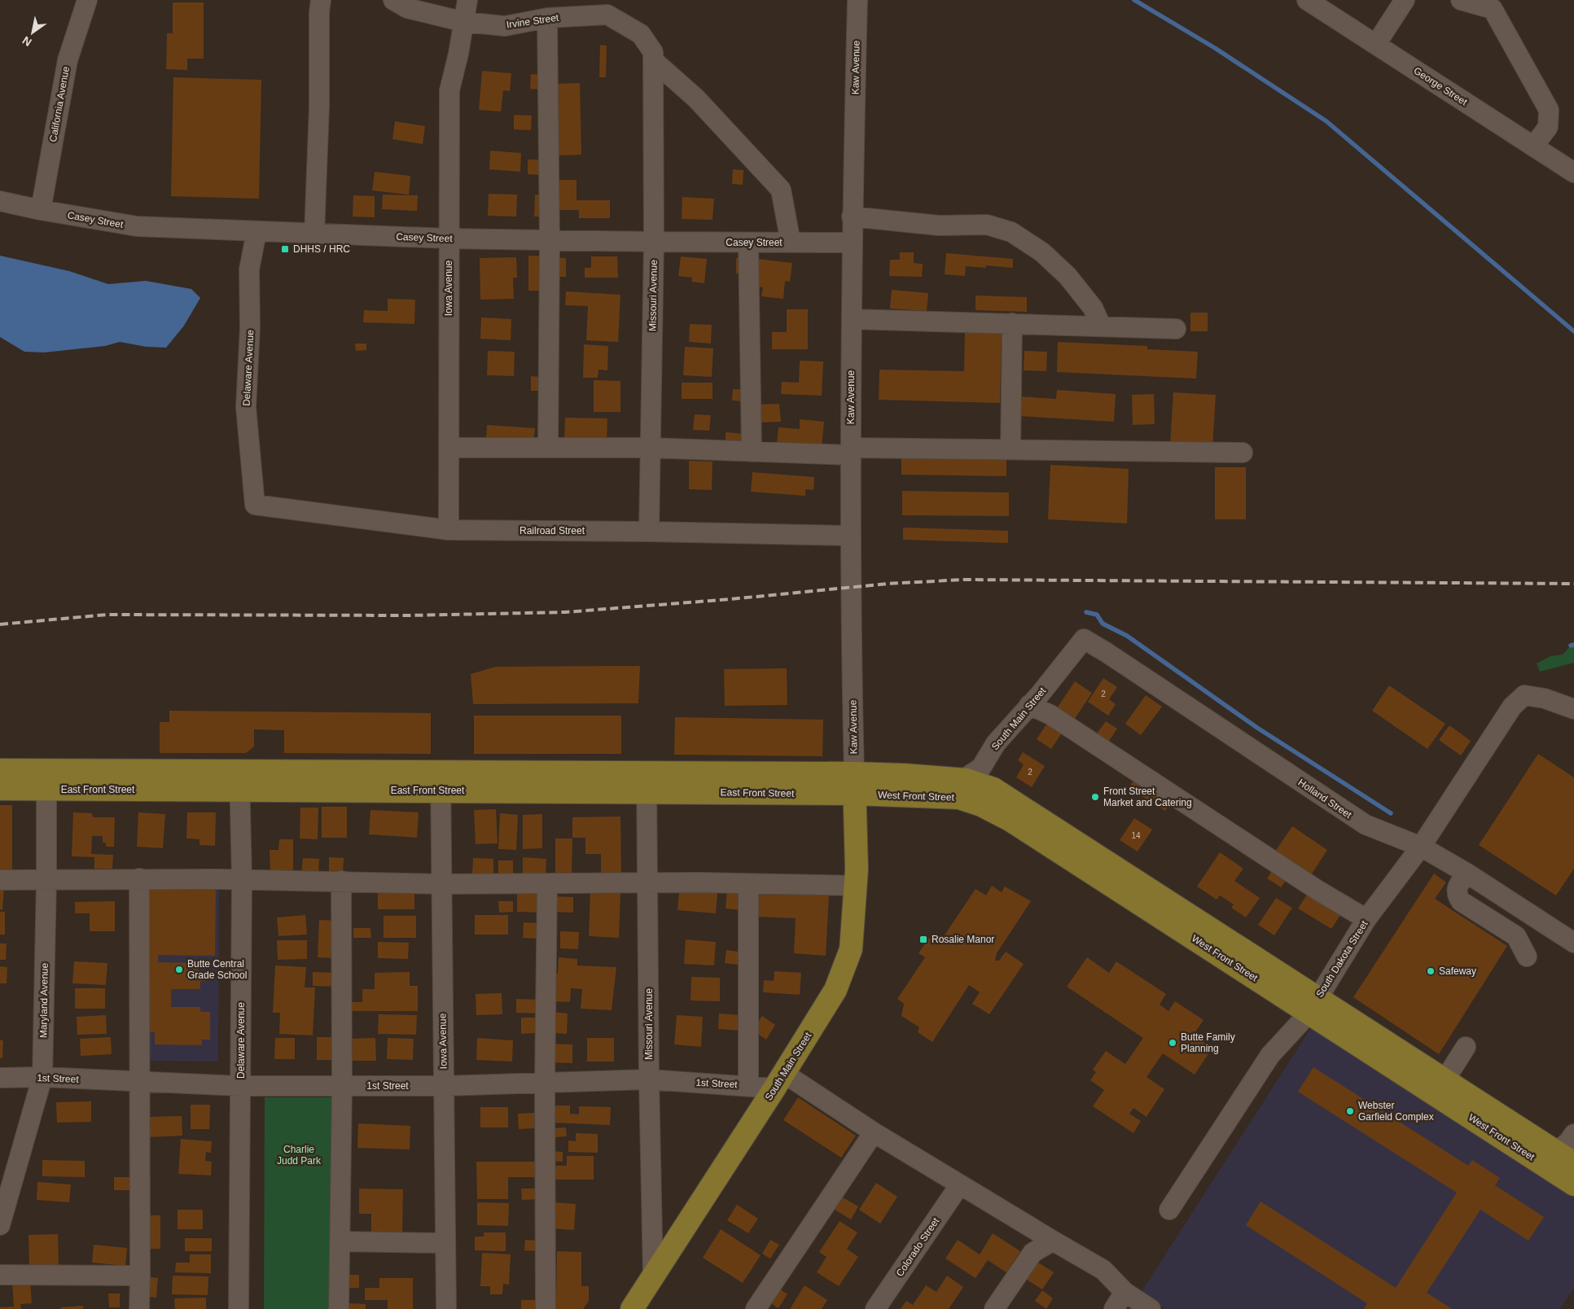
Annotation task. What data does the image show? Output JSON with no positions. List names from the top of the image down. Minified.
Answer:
{"streets":{"main road":["South Main Street","East Front Street","West Front Street"],"street":["Irvine Street","Kaw Avenue","George Street","California Avenue","Casey Street","Iowa Avenue","Missouri Avenue","Delaware Avenue","Railroad Street","Holland Street","South Dakota Street","Maryland Avenue","1st Street","Colorado Street"]},"crossings":[["Irvine Street","Iowa Avenue"],["Irvine Street","Missouri Avenue"],["Kaw Avenue","Casey Street"],["Kaw Avenue","Railroad Street"],["Kaw Avenue","South Main Street"],["Kaw Avenue","East Front Street"],["Kaw Avenue","West Front Street"],["California Avenue","Casey Street"],["Casey Street","Iowa Avenue"],["Casey Street","Missouri Avenue"],["Casey Street","Delaware Avenue"],["Iowa Avenue","Railroad Street"],["Iowa Avenue","East Front Street"],["Iowa Avenue","1st Street"],["Missouri Avenue","Railroad Street"],["Missouri Avenue","South Main Street"],["Missouri Avenue","East Front Street"],["Missouri Avenue","1st Street"],["Delaware Avenue","Railroad Street"],["Delaware Avenue","East Front Street"],["Delaware Avenue","1st Street"],["South Main Street","East Front Street"],["South Main Street","West Front Street"],["South Main Street","Holland Street"],["South Main Street","1st Street"],["East Front Street","West Front Street"],["East Front Street","Maryland Avenue"],["West Front Street","South Dakota Street"],["Holland Street","South Dakota Street"],["Maryland Avenue","1st Street"]],"parks":["Charlie Judd Park"],"places":{"transit":["DHHS / HRC","Rosalie Manor"],"other":["Front Street Market and Catering","Butte Central Grade School","Safeway","Butte Family Planning","Webster Garfield Complex"]},"house_numbers":["2","2","14"],"north":"bottom left"}
